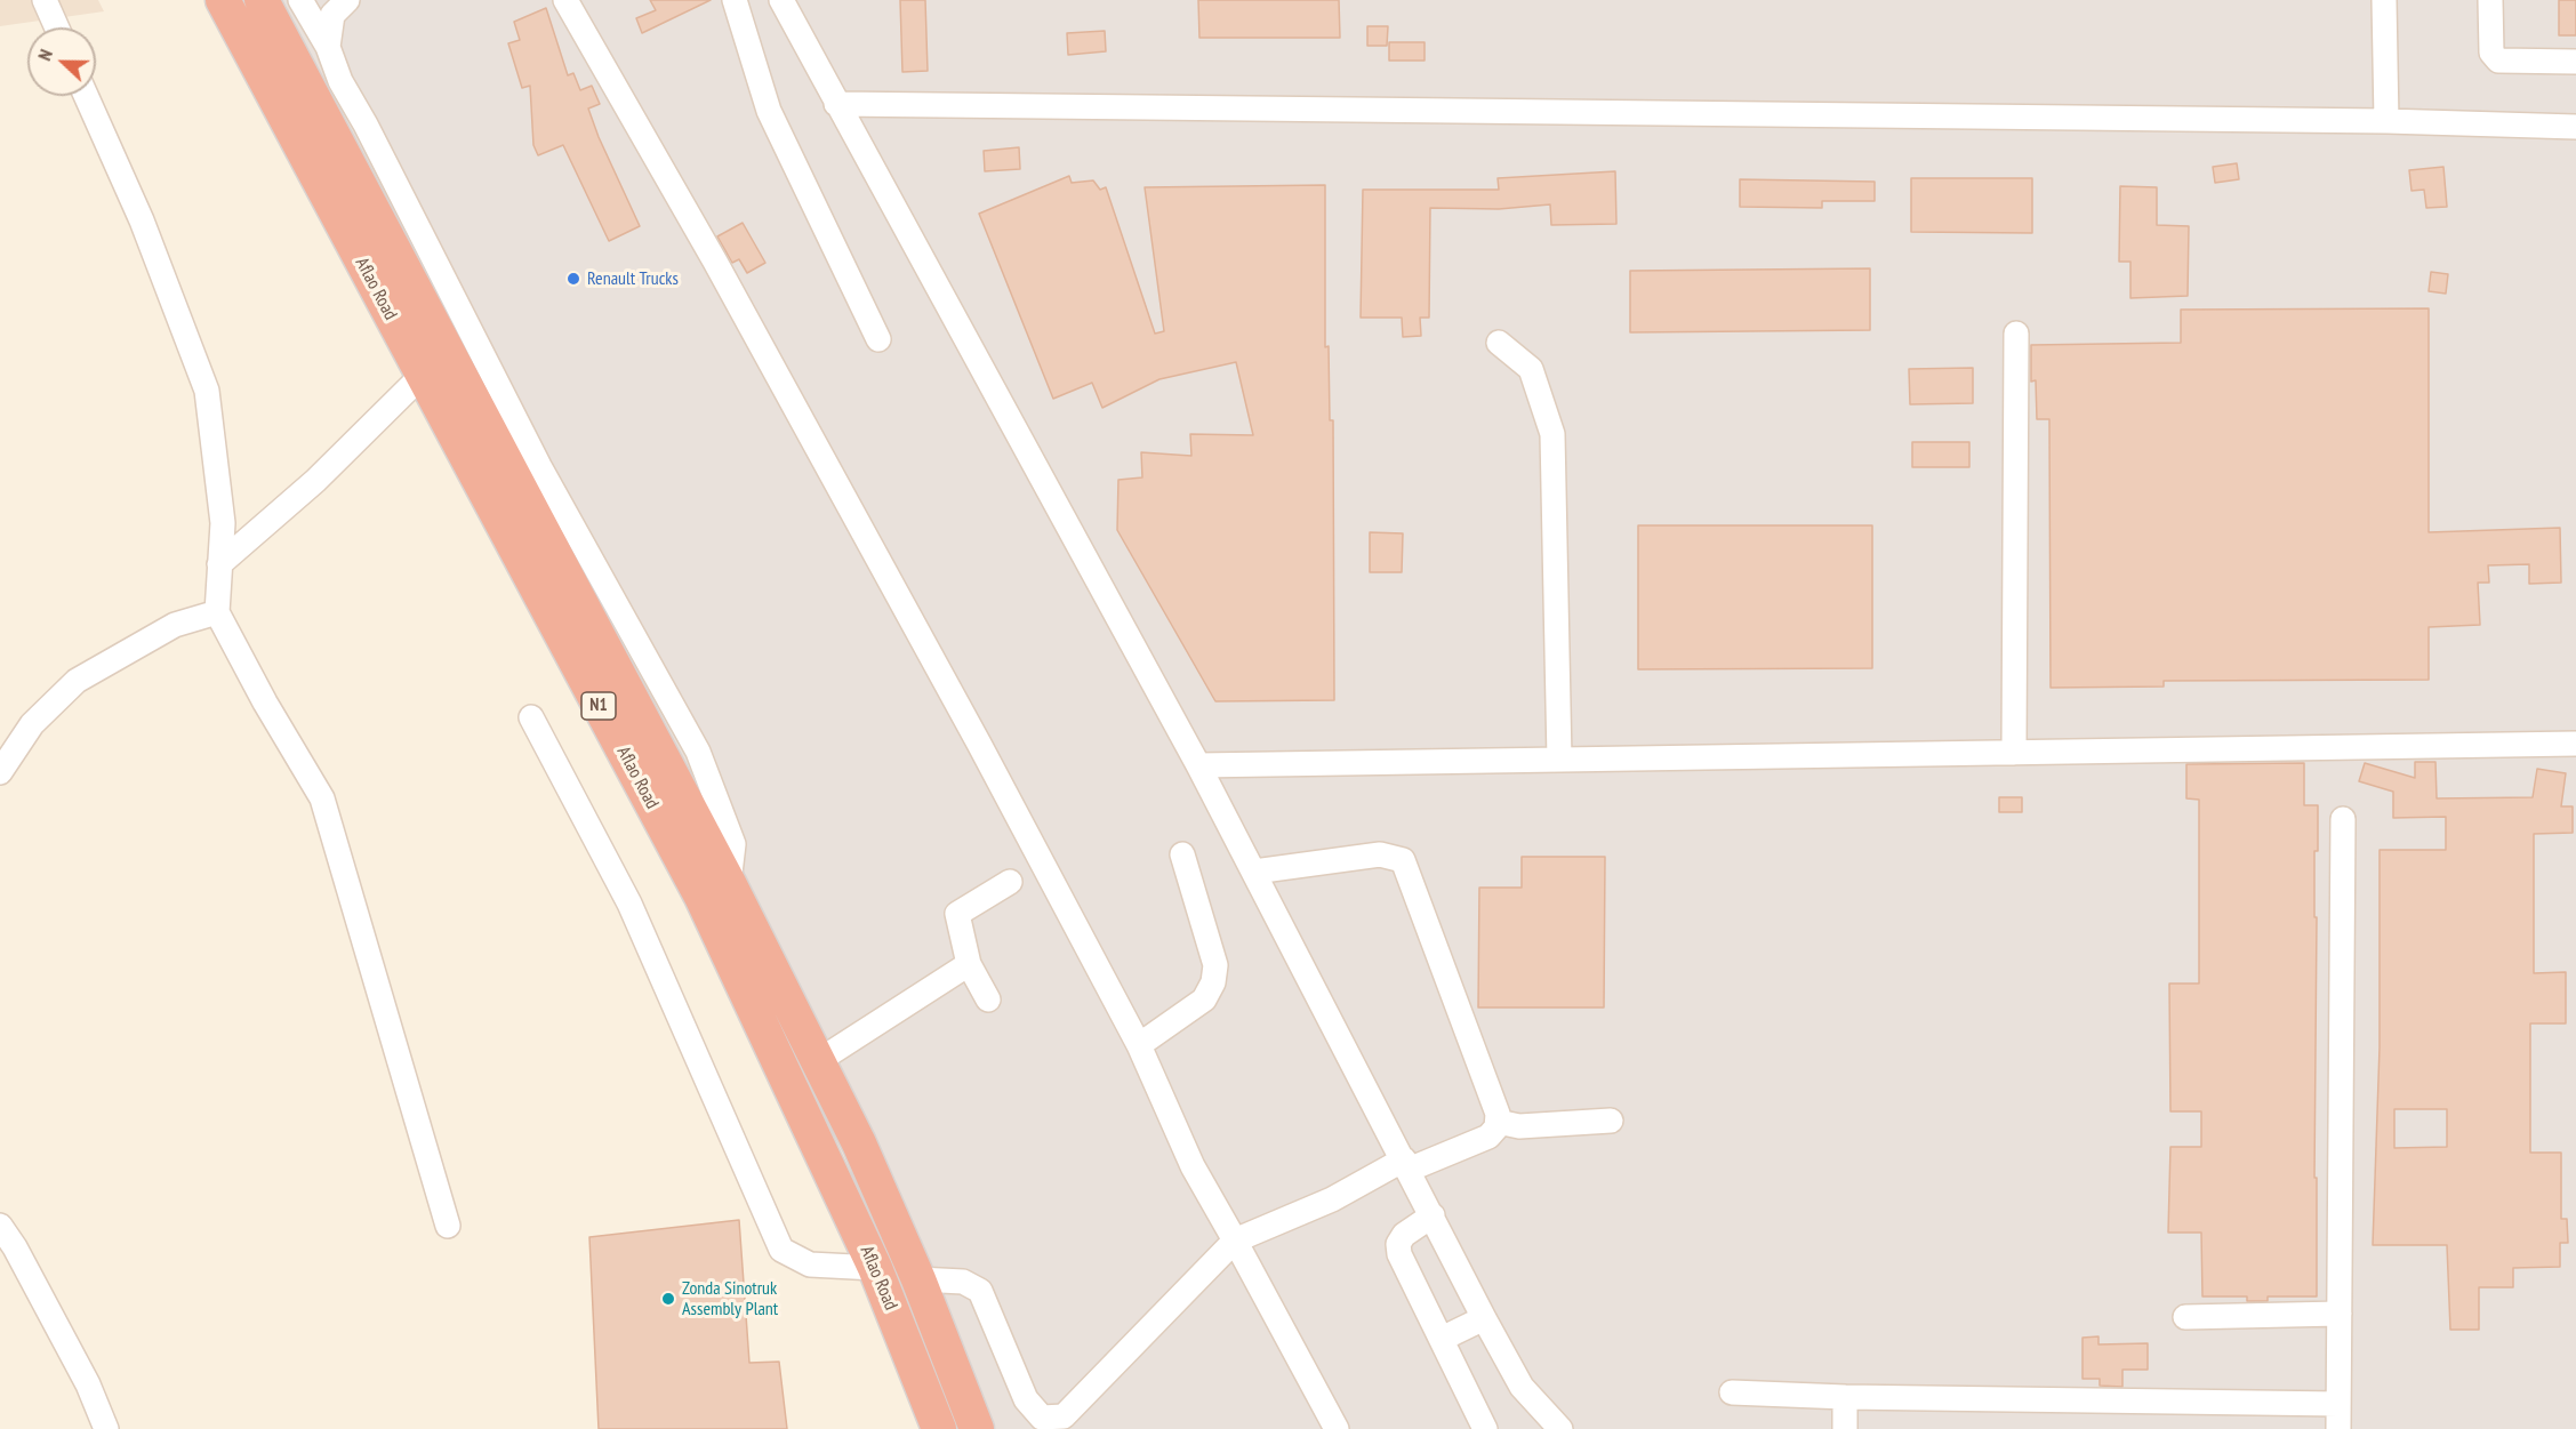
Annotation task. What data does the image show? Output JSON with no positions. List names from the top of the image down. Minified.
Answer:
{"streets":{"highway":["Aflao Road","N1"]},"places":["Renault Trucks","Zonda Sinotruk Assembly Plant"],"north":"left"}
